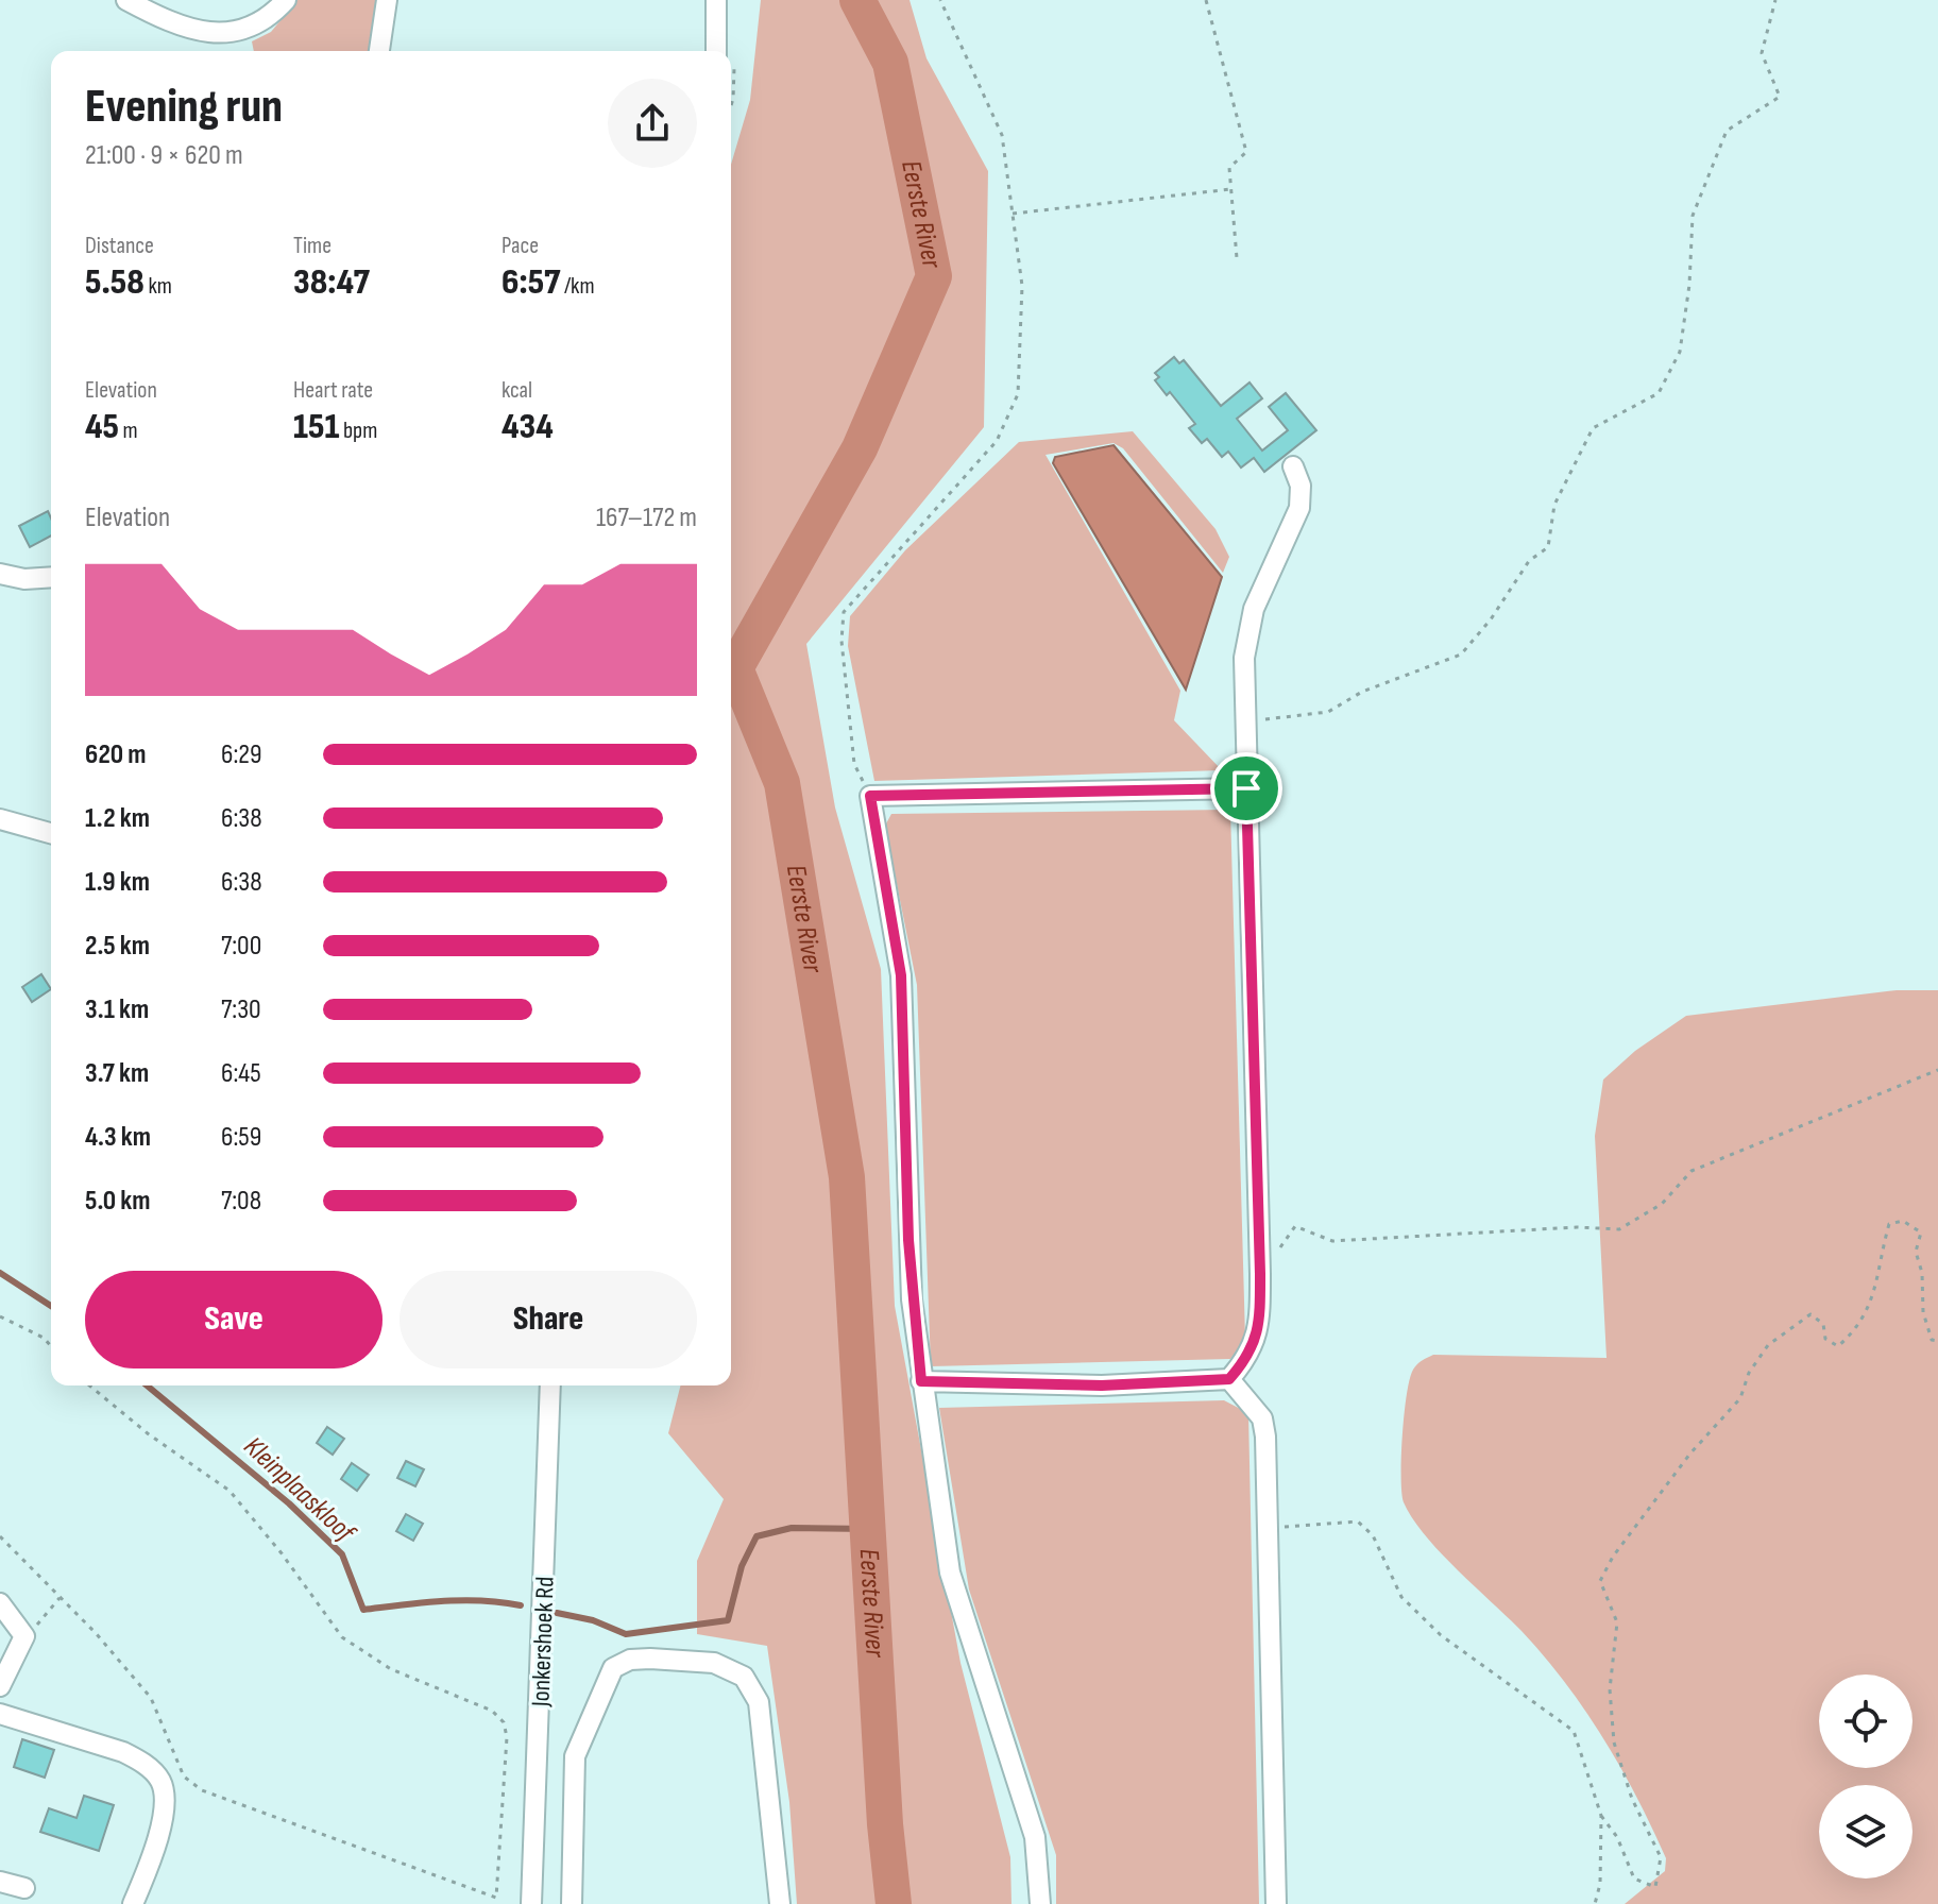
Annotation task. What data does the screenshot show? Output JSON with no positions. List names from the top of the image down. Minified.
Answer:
{"streets":{"street":["Jonkershoek Rd"]},"water":["Eerste River","Kleinplaaskloof"],"page":{"heading":["Evening run","21:00 · 9 × 620 m"],"stats":[["Distance","5.58 km"],["Time","38:47"],["Pace","6:57 /km"],["Elevation","45 m"],["Heart rate","151 bpm"],["kcal","434"]],"chart":["Elevation","167–172 m"],"list":[{"name":"620 m","note":"6:29"},{"name":"1.2 km","note":"6:38"},{"name":"1.9 km","note":"6:38"},{"name":"2.5 km","note":"7:00"},{"name":"3.1 km","note":"7:30"},{"name":"3.7 km","note":"6:45"},{"name":"4.3 km","note":"6:59"},{"name":"5.0 km","note":"7:08"}],"buttons":["Save","Share"]}}
